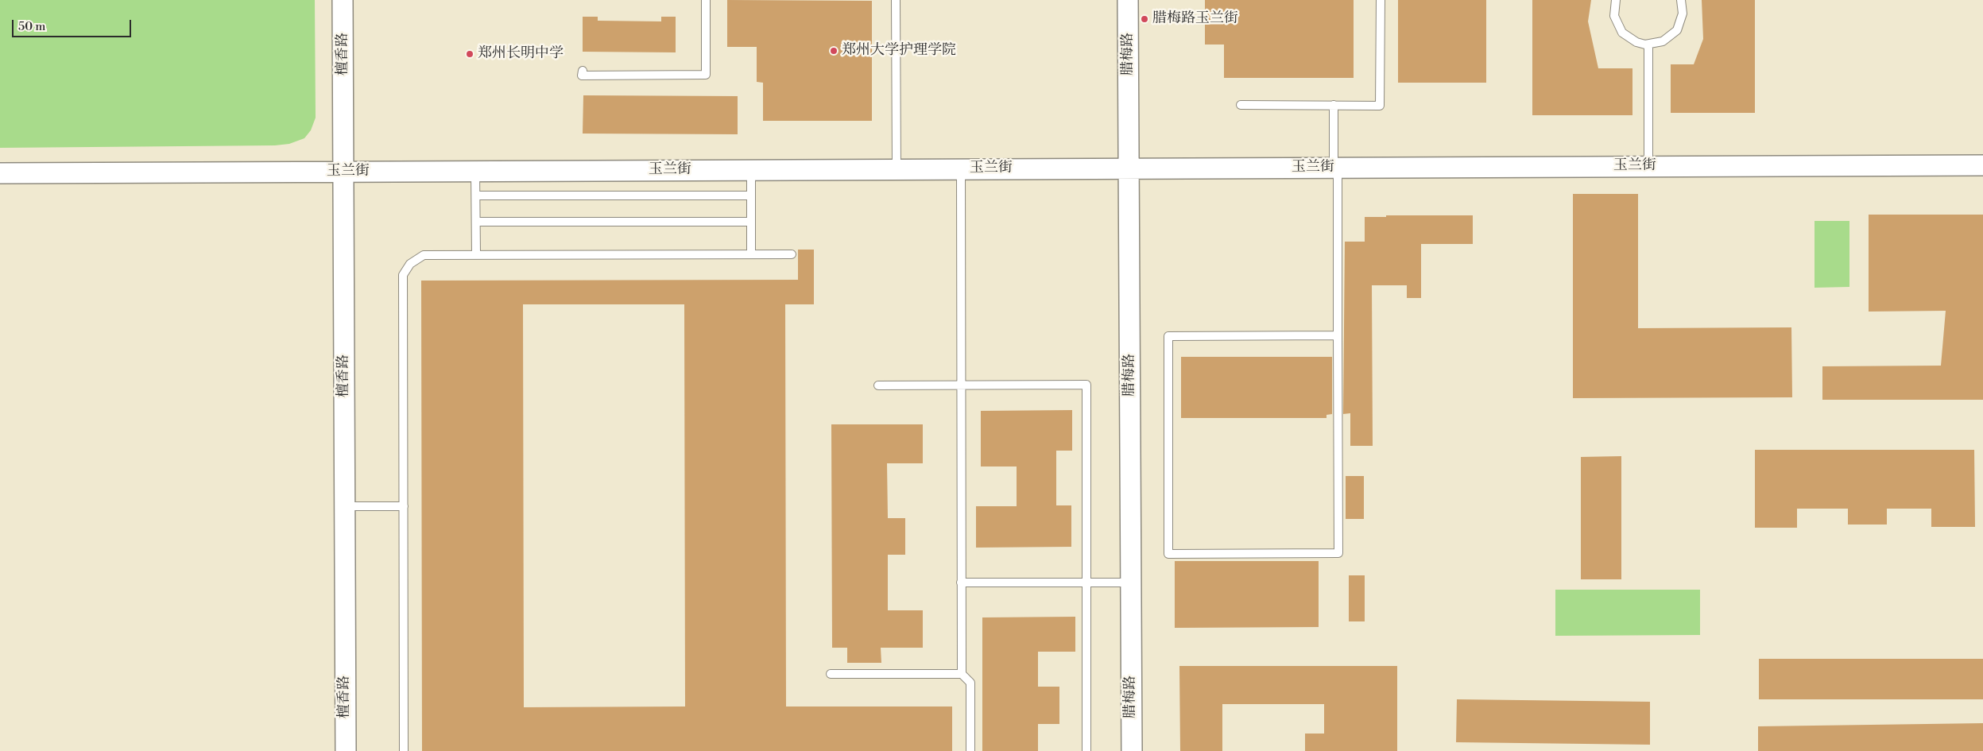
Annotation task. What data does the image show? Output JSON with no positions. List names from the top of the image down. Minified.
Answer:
{"streets":{"street":["檀香路","腊梅路","玉兰街"]},"crossings":[["檀香路","玉兰街"],["腊梅路","玉兰街"]],"places":["腊梅路玉兰街","郑州大学护理学院","郑州长明中学"],"scale_bar":"50 m"}
